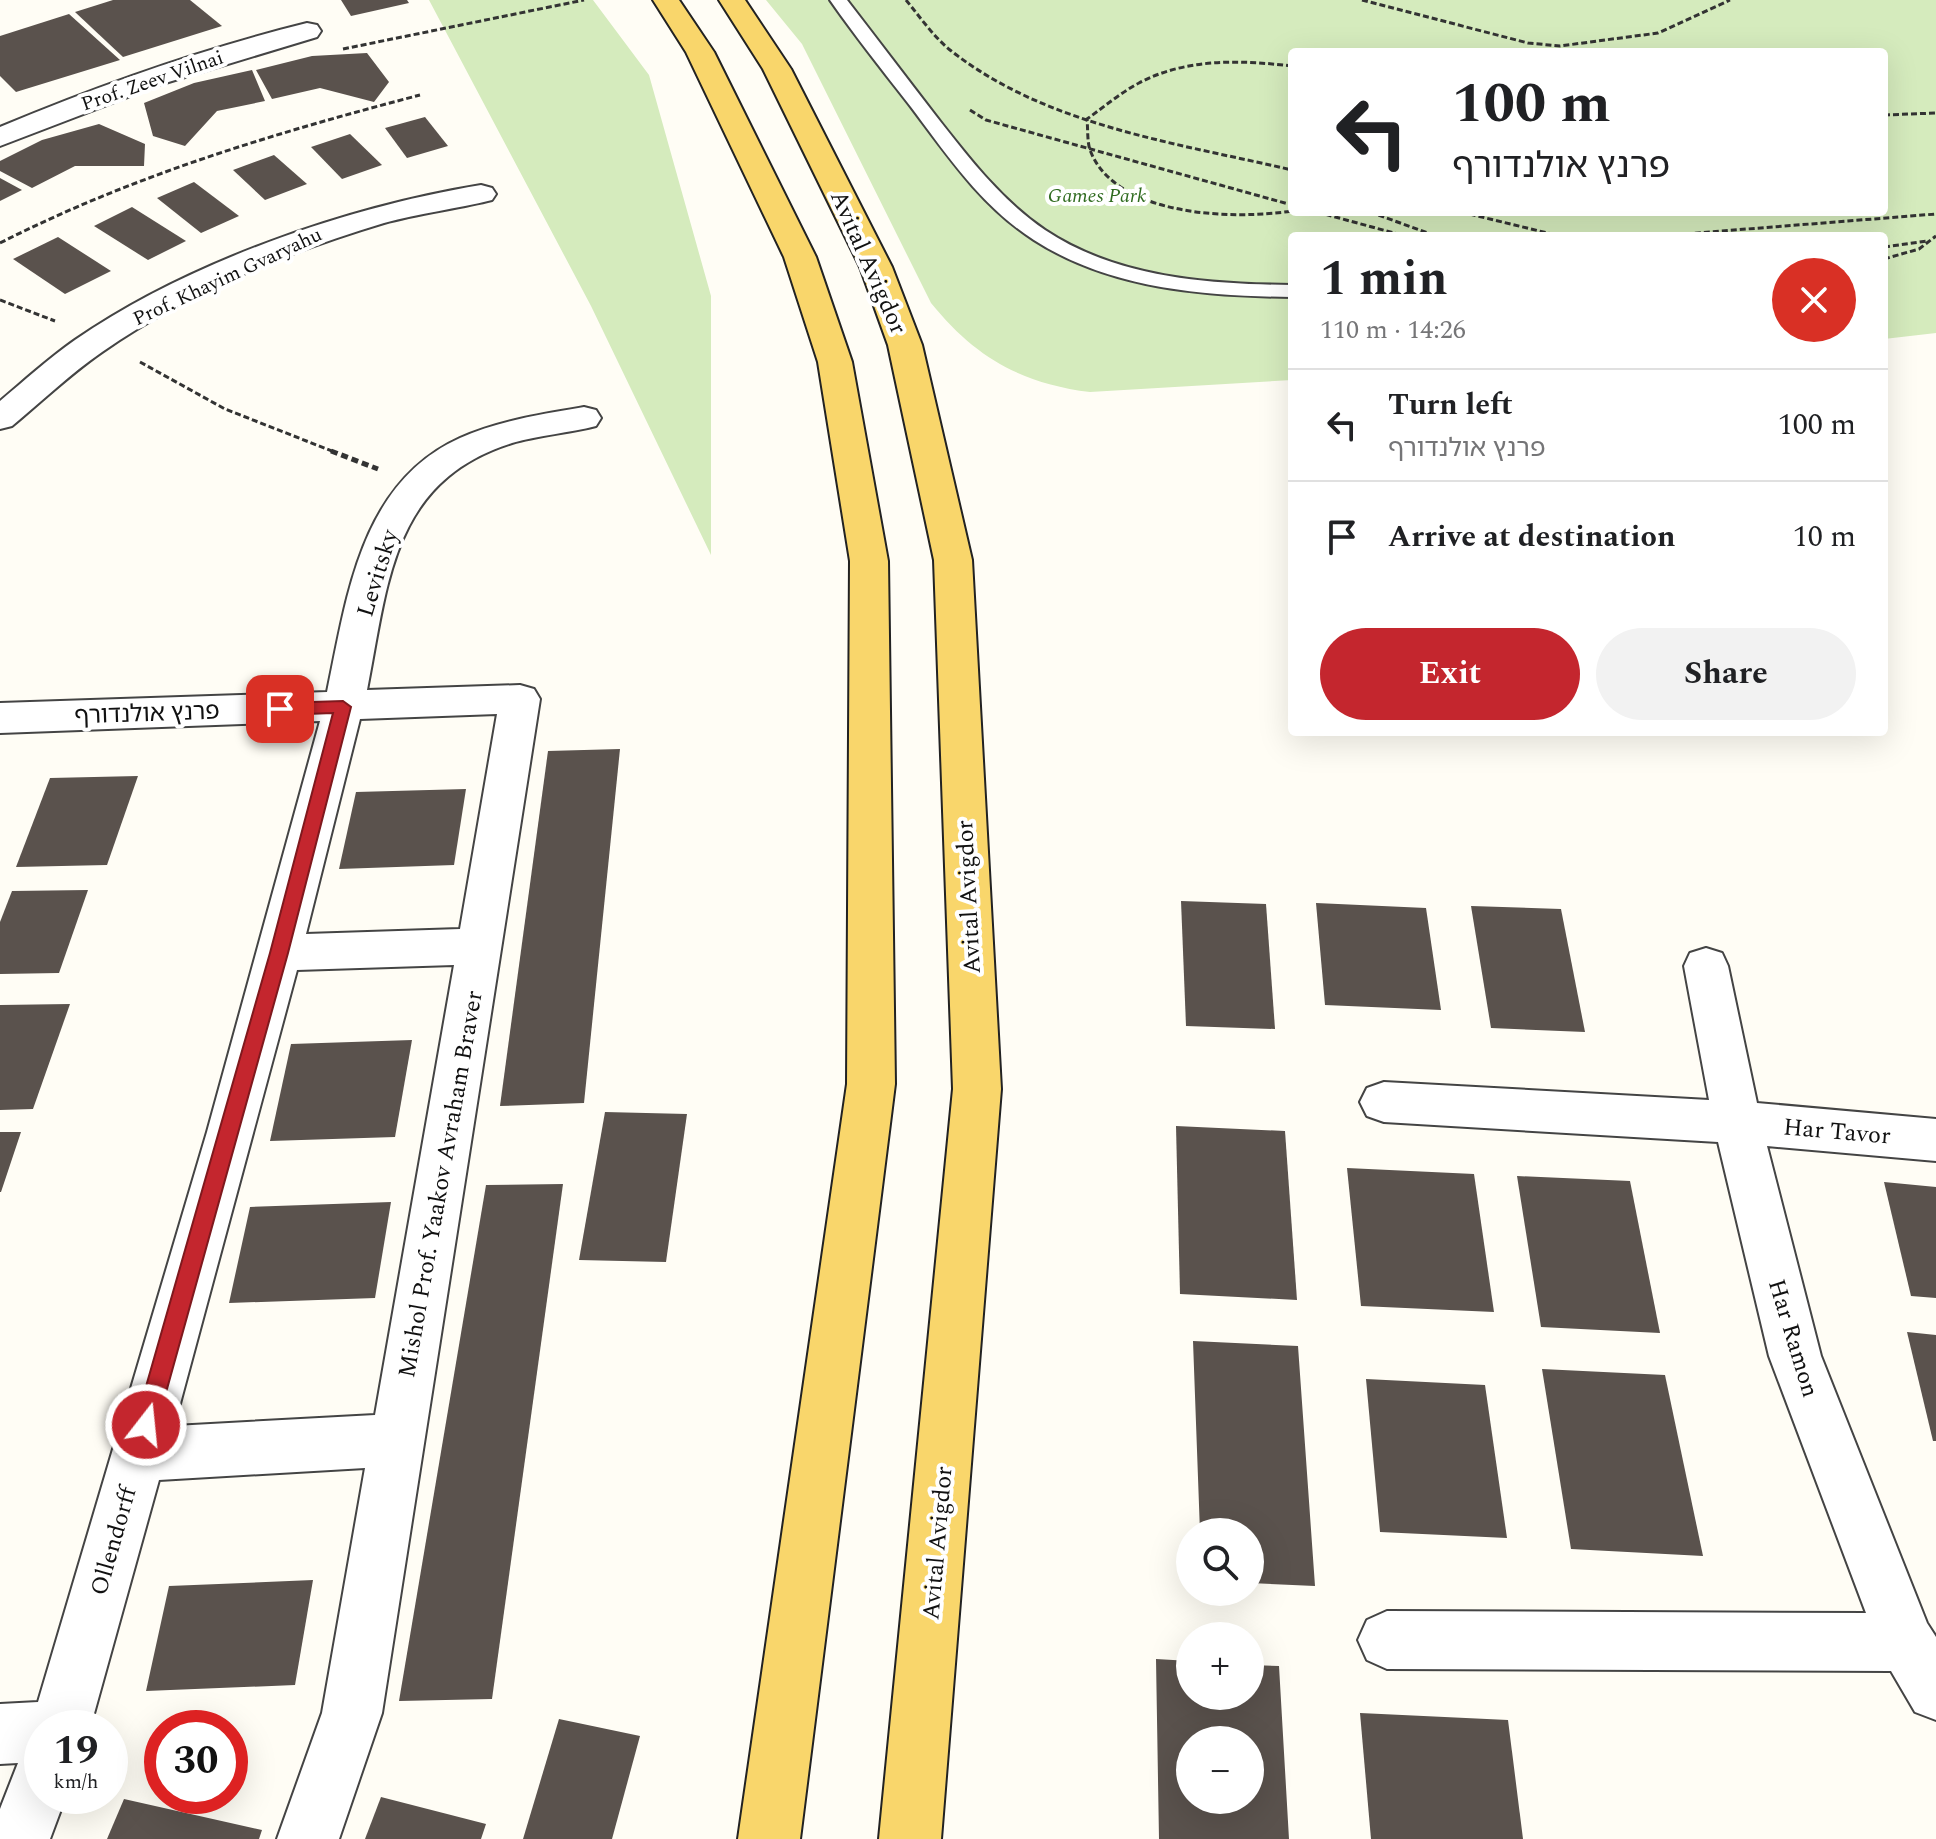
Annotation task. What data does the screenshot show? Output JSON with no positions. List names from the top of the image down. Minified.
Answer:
{"streets":{"main road":["Avital Avigdor"],"street":["Prof. Zeev Vilnai","Prof. Khayim Gvaryahu","Levitsky","פרנץ אולנדורף","Har Tavor","Mishol Prof. Yaakov Avraham Braver","Har Ramon","Ollendorff"]},"crossings":[["Levitsky","פרנץ אולנדורף"],["Levitsky","Mishol Prof. Yaakov Avraham Braver"],["Levitsky","Ollendorff"],["פרנץ אולנדורף","Mishol Prof. Yaakov Avraham Braver"],["פרנץ אולנדורף","Ollendorff"],["Har Tavor","Har Ramon"],["Mishol Prof. Yaakov Avraham Braver","Ollendorff"]],"parks":["Games Park"],"page":{"turn":["100 m","פרנץ אולנדורף"],"heading":["1 min","110 m · 14:26"],"list":[{"name":"Turn left","note":"פרנץ אולנדורף","value":"100 m"},{"name":"Arrive at destination","value":"10 m"}],"buttons":["Exit","Share"],"map_buttons":["+","−"],"speed":"19 km/h","limit":"30"}}
